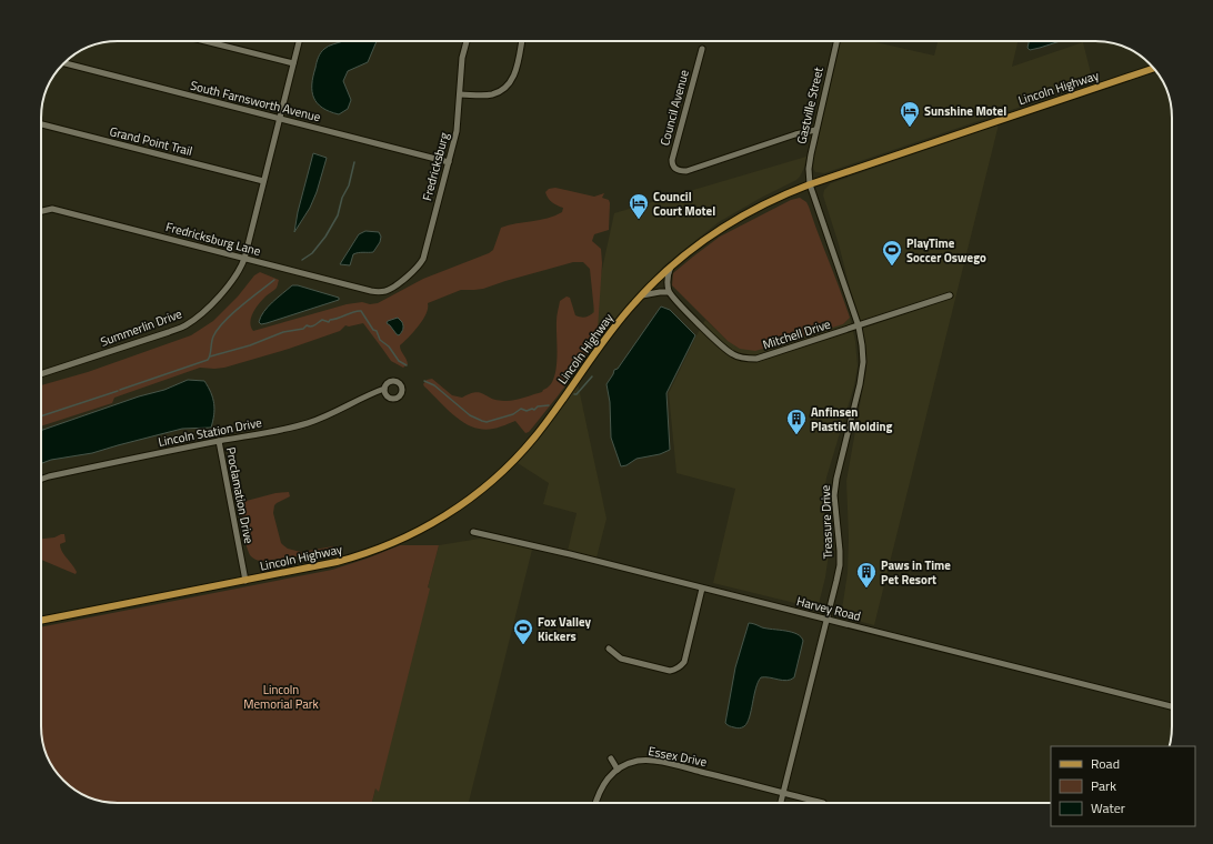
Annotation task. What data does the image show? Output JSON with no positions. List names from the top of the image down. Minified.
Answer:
{"streets":{"main road":["Lincoln Highway"],"street":["South Farnsworth Avenue","Gastville Street","Council Avenue","Grand Point Trail","Fredricksburg","Fredricksburg Lane","Summerlin Drive","Mitchell Drive","Lincoln Station Drive","Proclamation Drive","Treasure Drive","Harvey Road","Essex Drive"]},"crossings":[["Lincoln Highway","Gastville Street"],["Lincoln Highway","Proclamation Drive"],["Lincoln Highway","Treasure Drive"],["South Farnsworth Avenue","Fredricksburg"],["South Farnsworth Avenue","Summerlin Drive"],["Gastville Street","Council Avenue"],["Gastville Street","Treasure Drive"],["Grand Point Trail","Summerlin Drive"],["Fredricksburg","Fredricksburg Lane"],["Fredricksburg Lane","Summerlin Drive"],["Mitchell Drive","Treasure Drive"],["Lincoln Station Drive","Proclamation Drive"],["Treasure Drive","Harvey Road"],["Treasure Drive","Essex Drive"]],"parks":["Lincoln Memorial Park"],"places":{"hotel":["Sunshine Motel","Council Court Motel"],"sports":["PlayTime Soccer Oswego","Fox Valley Kickers"],"building":["Anfinsen Plastic Molding","Paws in Time Pet Resort"]},"legend":["Road","Park","Water"]}
